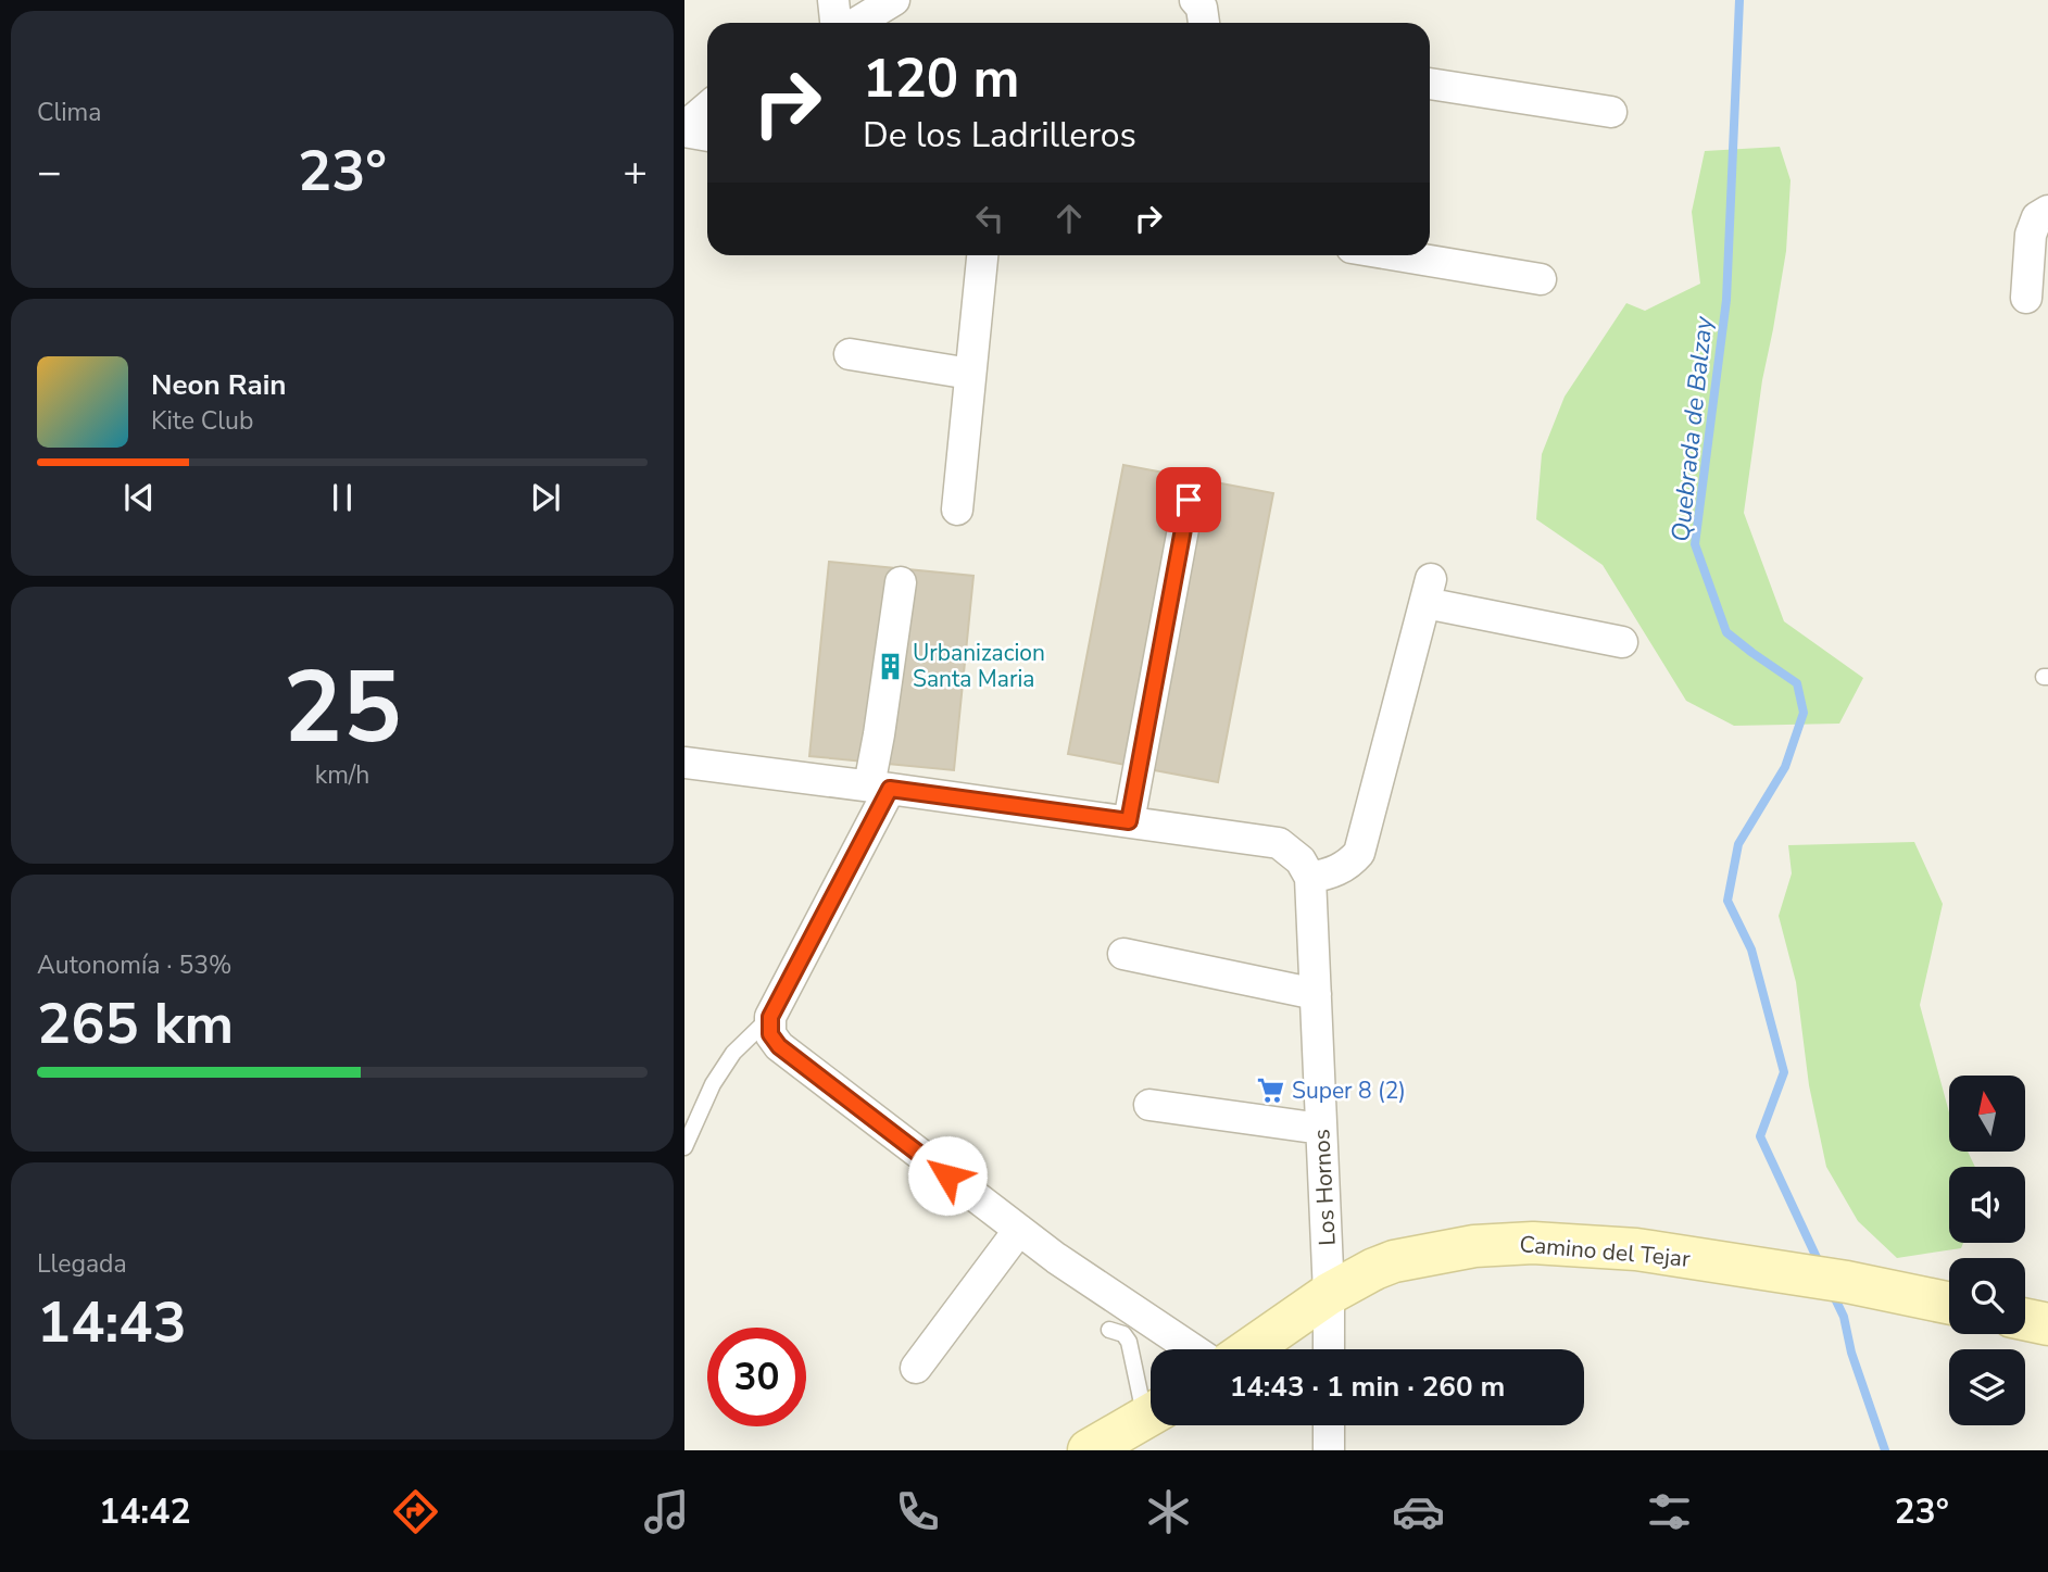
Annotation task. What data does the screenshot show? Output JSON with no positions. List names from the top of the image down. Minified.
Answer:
{"streets":{"street":["Los Hornos","Camino del Tejar"]},"crossings":[["Los Hornos","Camino del Tejar"]],"water":["Quebrada de Balzay"],"places":{"building":["Urbanizacion Santa Maria"],"supermarket":["Super 8 (2)"]},"north":"top","page":{"tile":["Clima",["25","km/h"],["Autonomía · 53%","265 km"],["Llegada","14:43"]],"turn":["120 m","De los Ladrilleros"],"heat":["−","23°","+"],"song":["Neon Rain","Kite Club"],"limit":"30","trip":"14:43 · 1 min · 260 m","tabs":["14:42","23°"]}}
